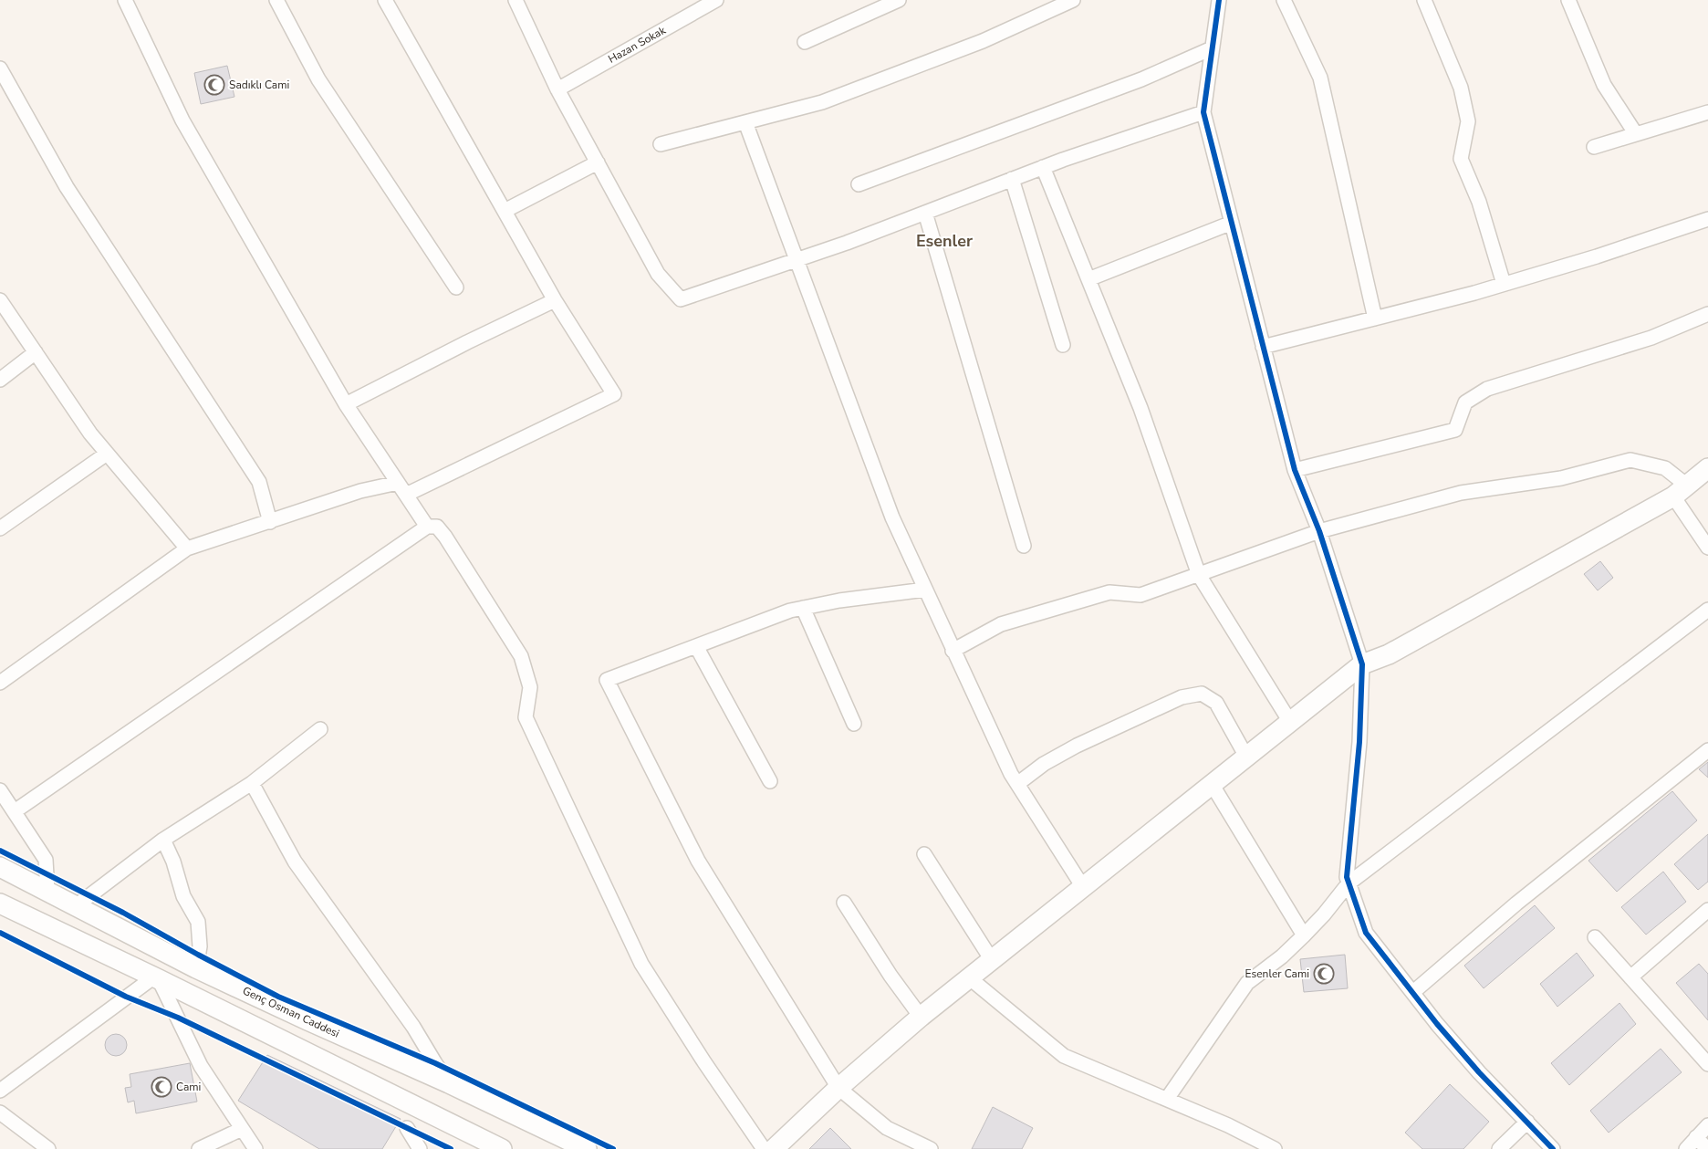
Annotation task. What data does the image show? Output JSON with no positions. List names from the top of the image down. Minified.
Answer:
{"streets":{"main road":["Genç Osman Caddesi"],"street":["Hazan Sokak"]},"districts":["Esenler"],"places":{"mosque":["Sadıklı Cami","Esenler Cami","Cami"]}}
